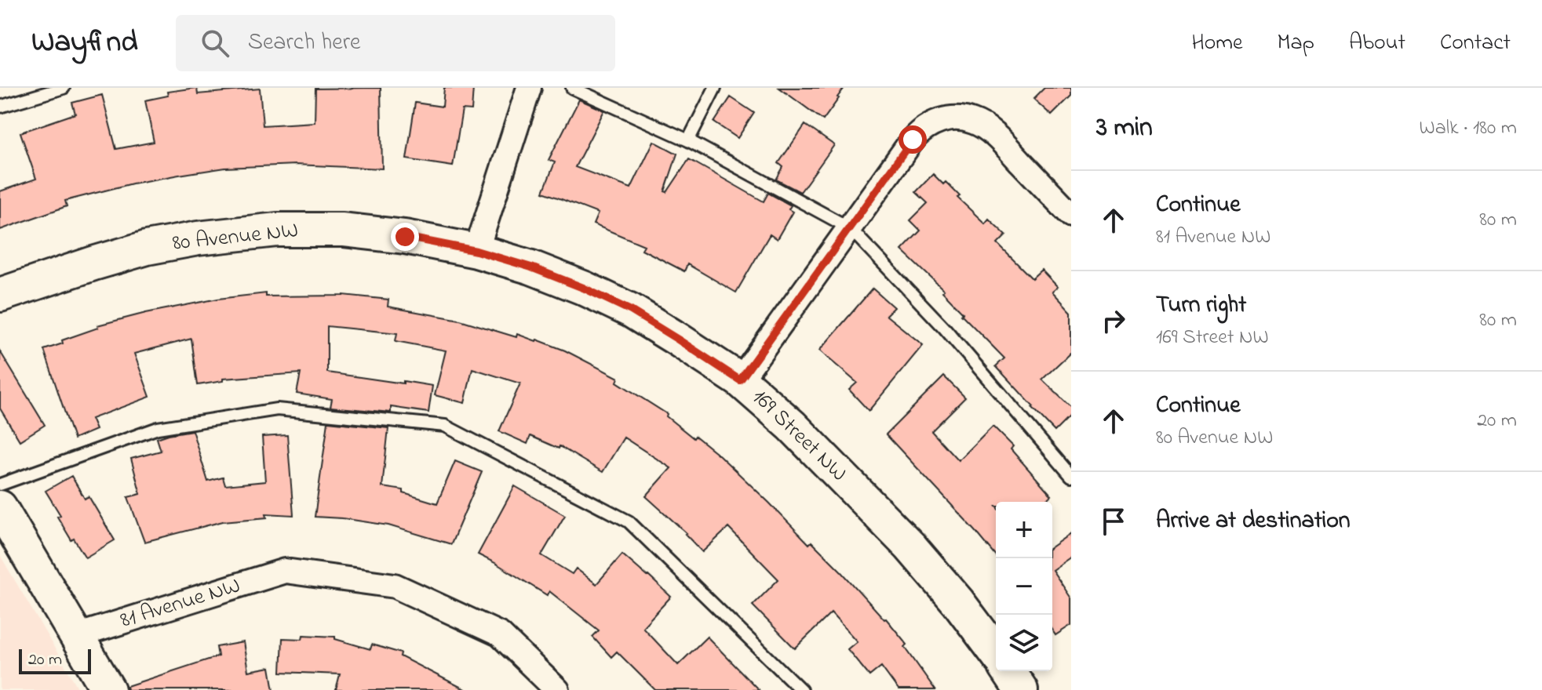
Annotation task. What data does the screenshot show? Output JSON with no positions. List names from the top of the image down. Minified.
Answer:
{"streets":{"street":["80 Avenue NW","169 Street NW","81 Avenue NW"]},"crossings":[["80 Avenue NW","169 Street NW"]],"scale_bar":"20 m","page":{"header":"Wayfind","search":"Search here","nav":["Home","Map","About","Contact"],"heading":["3 min","Walk · 180 m"],"list":[["Continue","81 Avenue NW","80 m"],["Turn right","169 Street NW","80 m"],["Continue","80 Avenue NW","20 m"],"Arrive at destination"],"map_buttons":["+","−"],"scale":"20 m"}}
